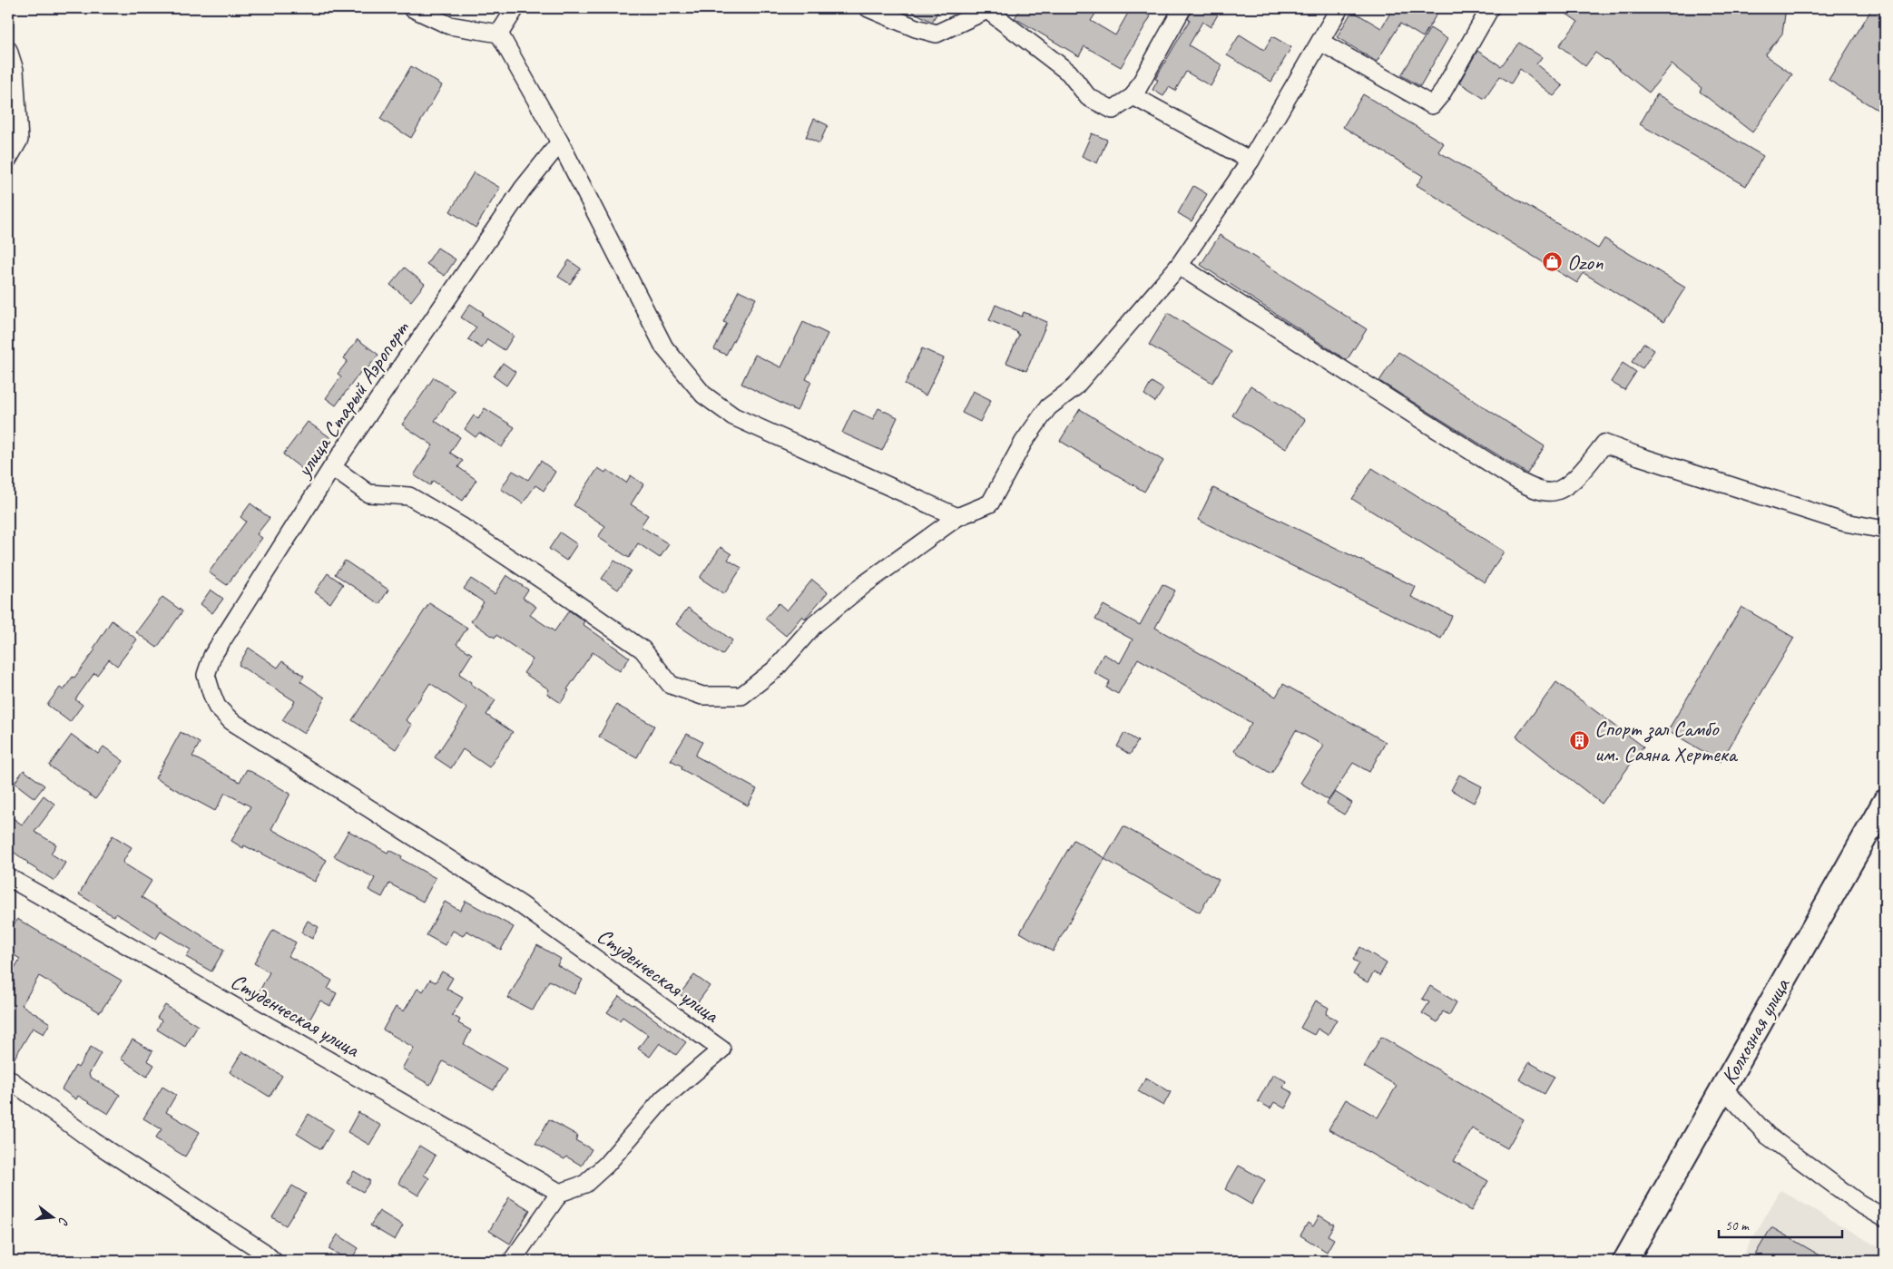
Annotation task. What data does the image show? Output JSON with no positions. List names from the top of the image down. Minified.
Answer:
{"streets":{"main road":["Колхозная улица"],"street":["улица Старый Аэропорт","Студенческая улица"]},"crossings":[["улица Старый Аэропорт","Студенческая улица"]],"places":{"shop":["Ozon"],"building":["Спорт зал Самбо им. Саяна Хертека"]},"scale_bar":"50 m","north":"right"}
